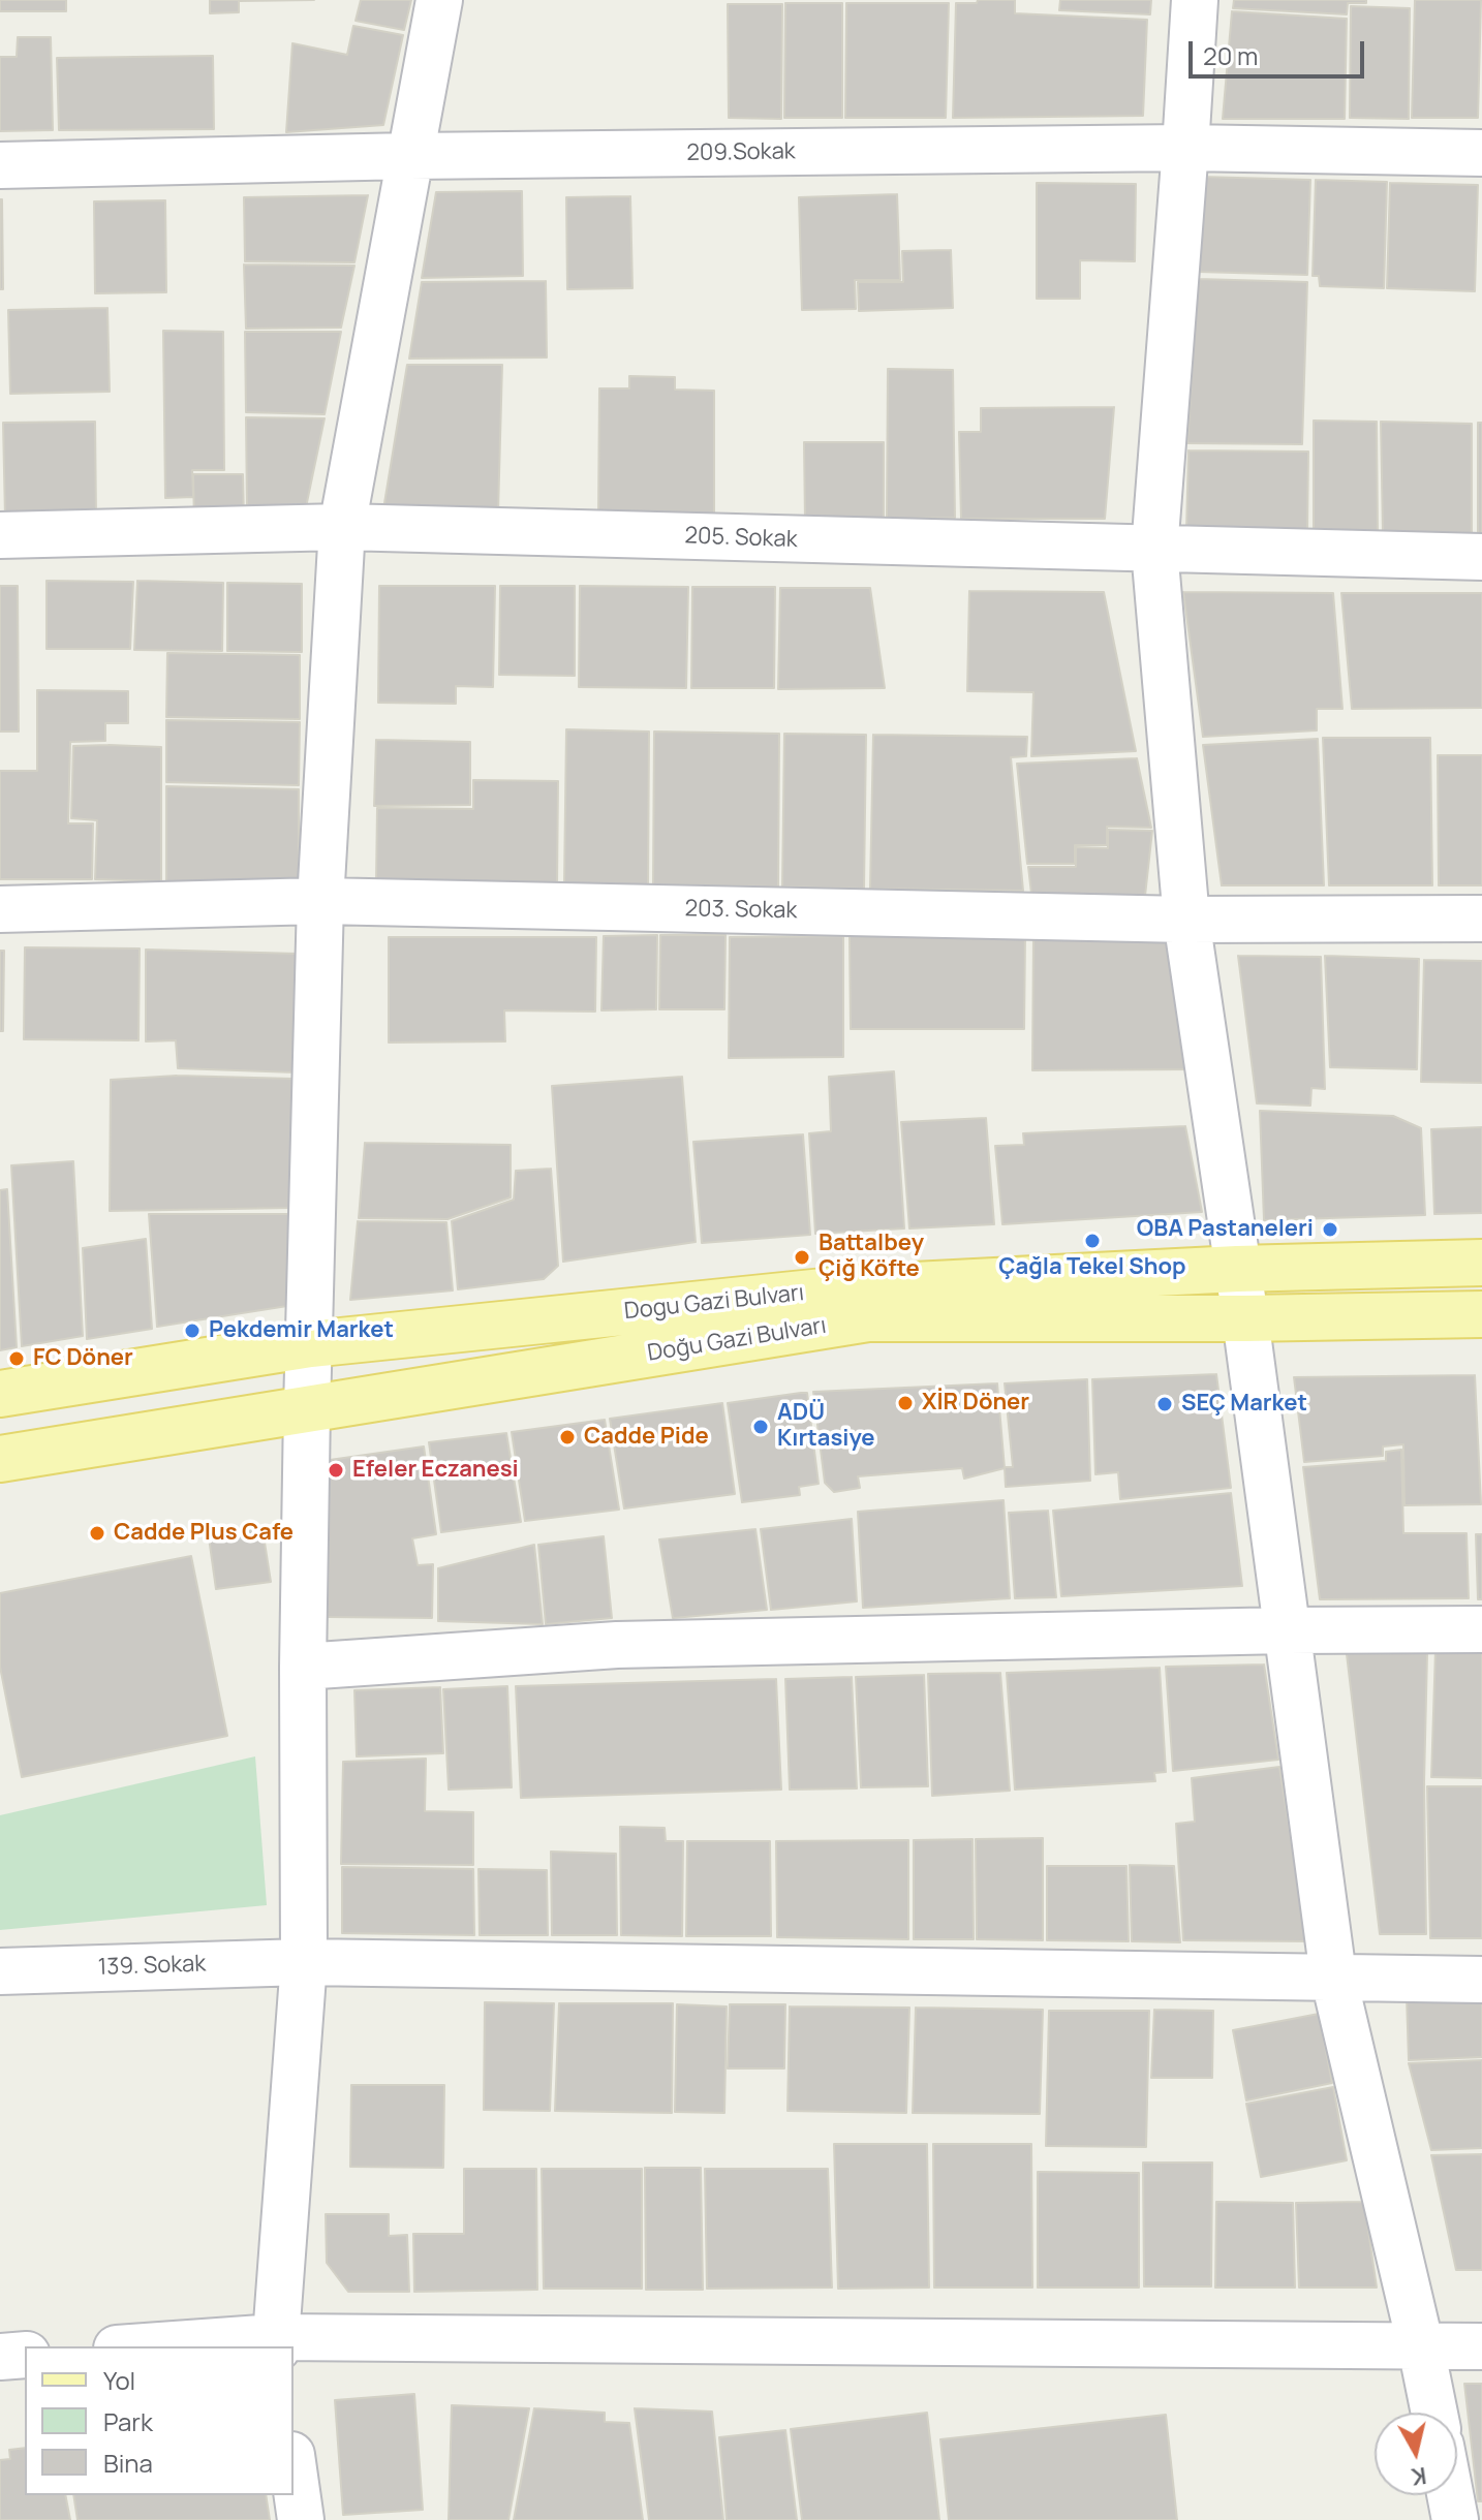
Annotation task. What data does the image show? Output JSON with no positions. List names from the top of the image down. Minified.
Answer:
{"streets":{"main road":["Dogu Gazi Bulvarı","Doğu Gazi Bulvarı"],"street":["209.Sokak","205. Sokak","203. Sokak","139. Sokak"]},"places":["OBA Pastaneleri","Çağla Tekel Shop","Battalbey Çiğ Köfte","Pekdemir Market","FC Döner","XİR Döner","SEÇ Market","ADÜ Kırtasiye","Cadde Pide","Efeler Eczanesi","Cadde Plus Cafe"],"legend":["Yol","Park","Bina"],"scale_bar":"20 m","north":"bottom"}
